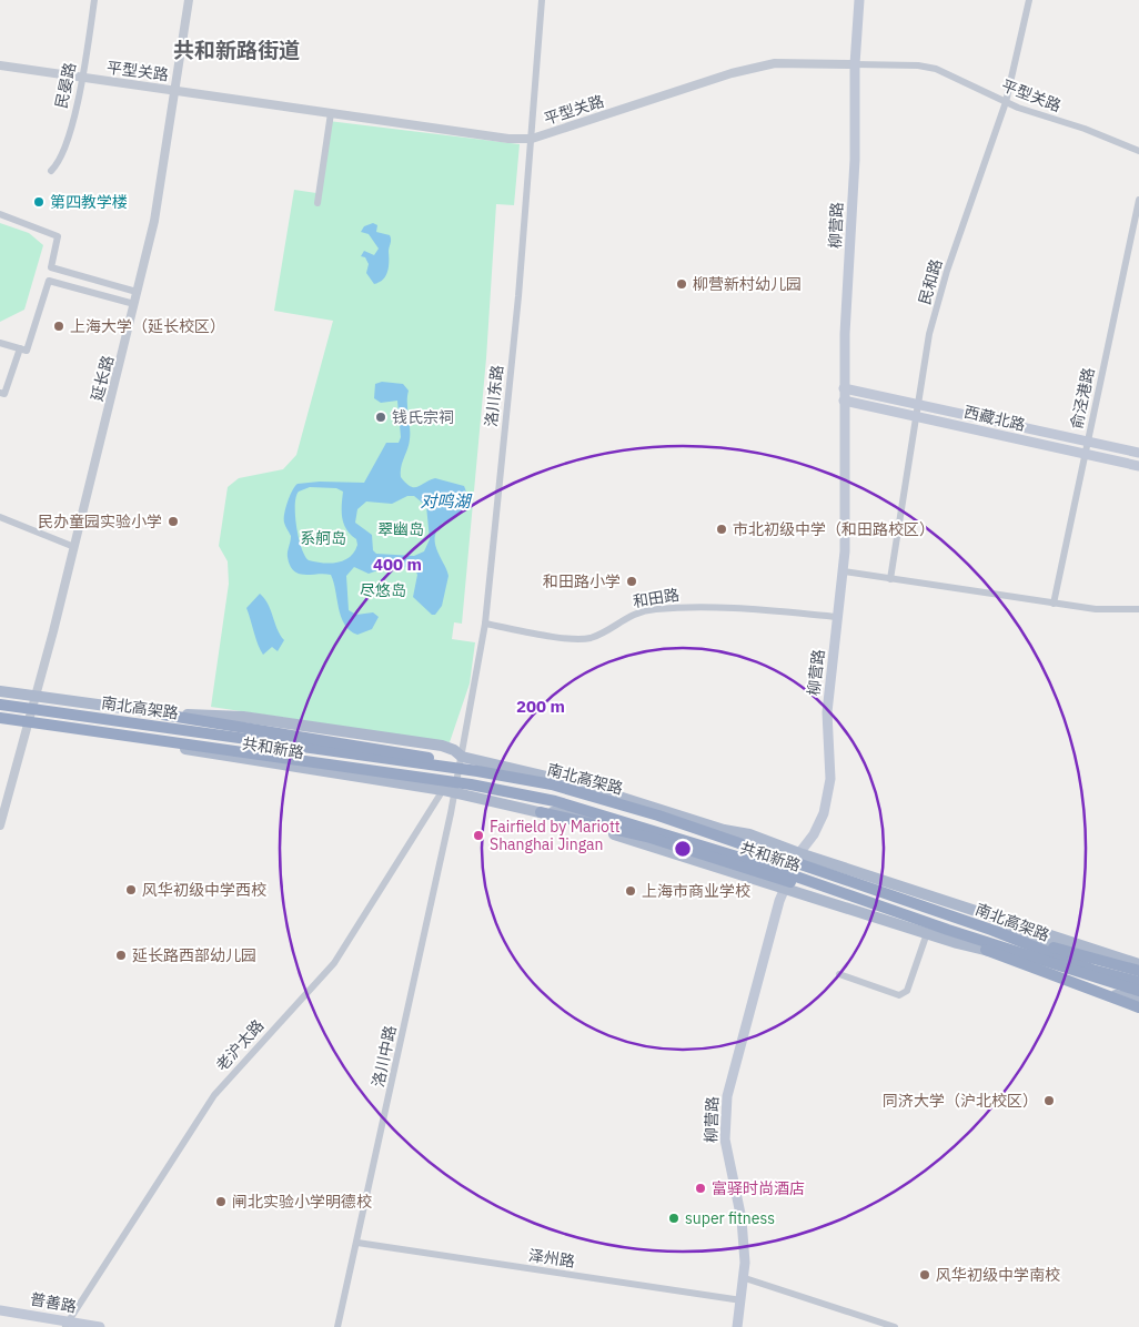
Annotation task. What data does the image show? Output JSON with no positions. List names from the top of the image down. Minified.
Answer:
{"streets":{"highway":["南北高架路"],"main road":["柳营路","西藏北路","共和新路","普善路"],"street":["平型关路","民晏路","民和路","延长路","洛川东路","俞泾港路","和田路","老沪太路","洛川中路","泽州路"]},"crossings":[["平型关路","民晏路"],["平型关路","柳营路"],["平型关路","民和路"],["平型关路","延长路"],["平型关路","洛川东路"],["柳营路","西藏北路"],["柳营路","和田路"],["柳营路","共和新路"],["柳营路","泽州路"],["民和路","西藏北路"],["延长路","共和新路"],["洛川东路","和田路"],["洛川东路","共和新路"],["洛川东路","洛川中路"],["俞泾港路","西藏北路"],["共和新路","老沪太路"],["共和新路","洛川中路"],["老沪太路","普善路"],["洛川中路","泽州路"]],"districts":["共和新路街道"],"water":["对鸣湖"],"parks":["翠幽岛","系舸岛","尽悠岛"],"places":["第四教学楼","柳营新村幼儿园","上海大学（延长校区）","钱氏宗祠","民办童园实验小学","市北初级中学（和田路校区）","和田路小学","Fairfield by Mariott Shanghai Jingan","风华初级中学西校","上海市商业学校","延长路西部幼儿园","同济大学（沪北校区）","富驿时尚酒店","闸北实验小学明德校","super fitness","风华初级中学南校"],"rings":["400 m","200 m"]}
